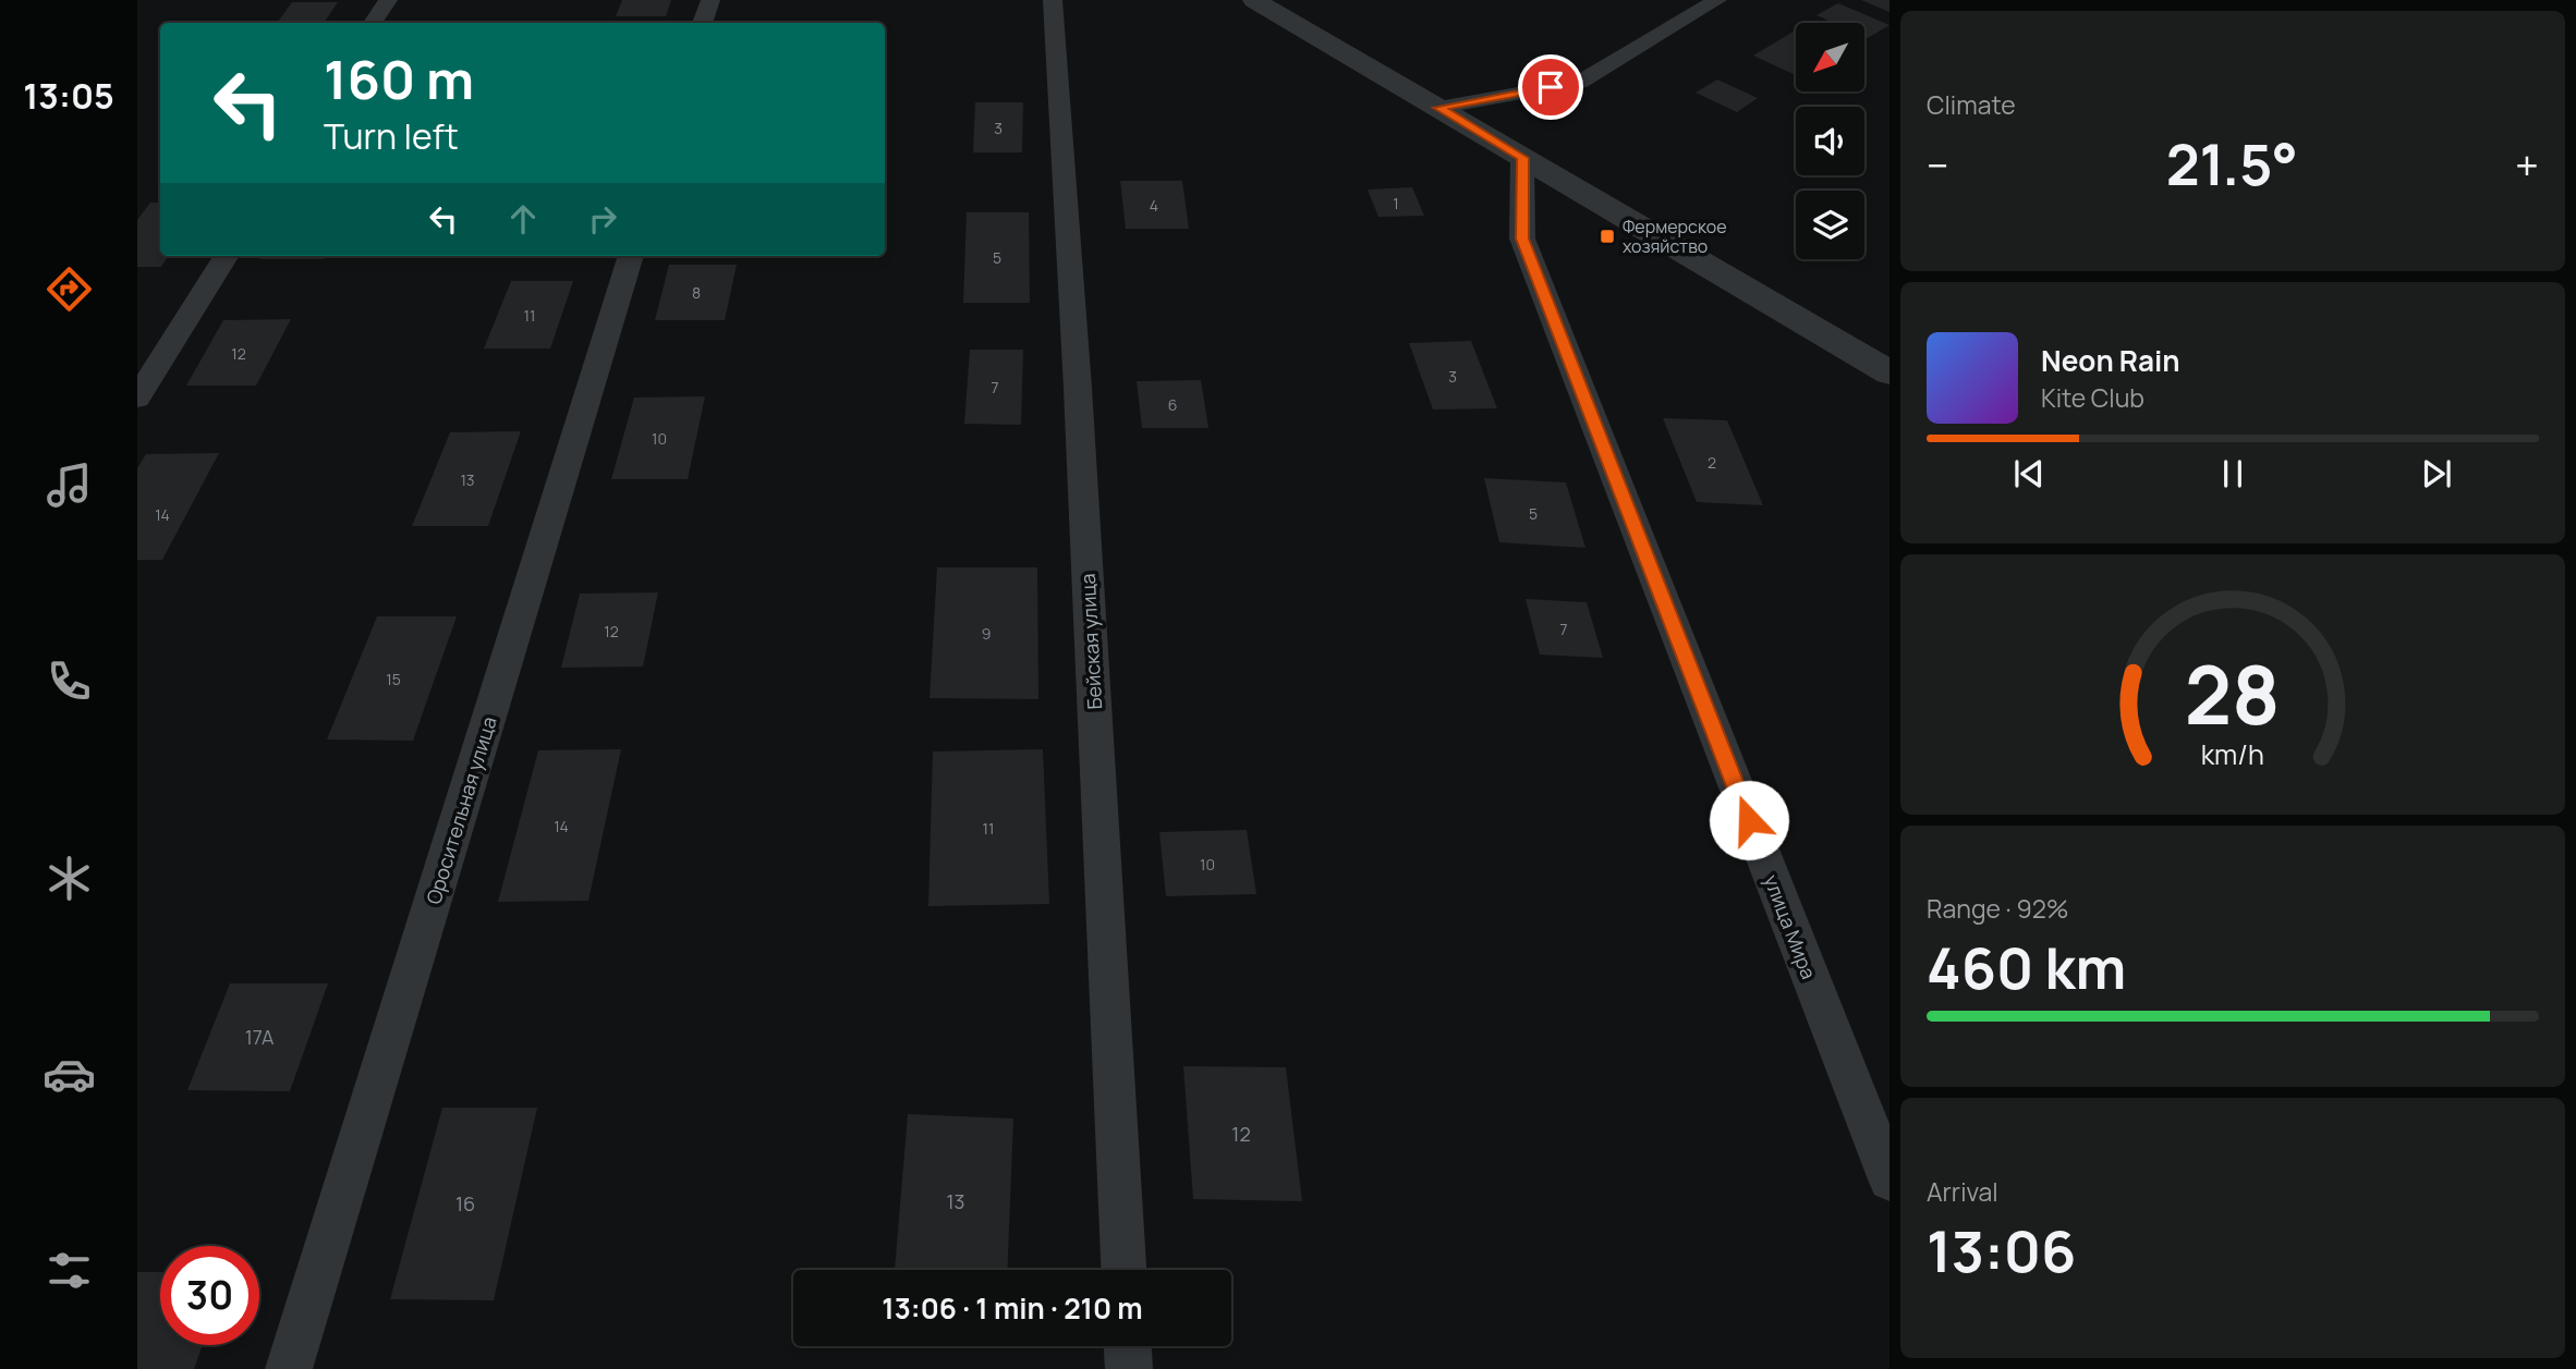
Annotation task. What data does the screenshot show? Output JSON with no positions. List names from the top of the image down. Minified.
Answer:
{"streets":{"street":["Бейская улица","Оросительная улица","улица Мира"]},"places":{"transit":["Фермерское хозяйство"]},"house_numbers":["3","1","4","5","8","11","12","3","7","6","10","2","13","5","14","7","12","9","15","14","11","10","17А","12","13","16"],"north":"bottom left","page":{"tabs":"13:05","tile":["Climate",["Range · 92%","460 km"],["Arrival","13:06"]],"turn":["160 m","Turn left"],"heat":["−","21.5°","+"],"song":["Neon Rain","Kite Club"],"limit":"30","trip":"13:06 · 1 min · 210 m","gauge":["28","km/h"]}}
